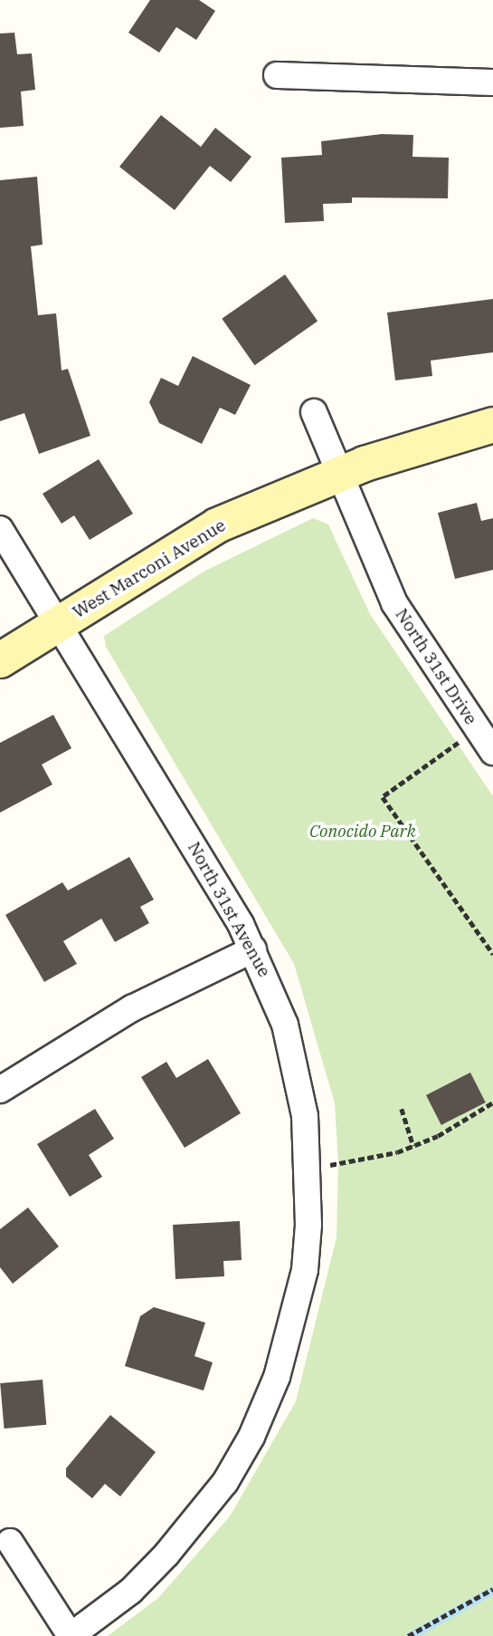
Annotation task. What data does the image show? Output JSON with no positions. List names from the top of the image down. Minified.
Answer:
{"streets":{"street":["West Marconi Avenue","North 31st Drive","North 31st Avenue"]},"crossings":[["West Marconi Avenue","North 31st Drive"],["West Marconi Avenue","North 31st Avenue"]],"parks":["Conocido Park"]}
